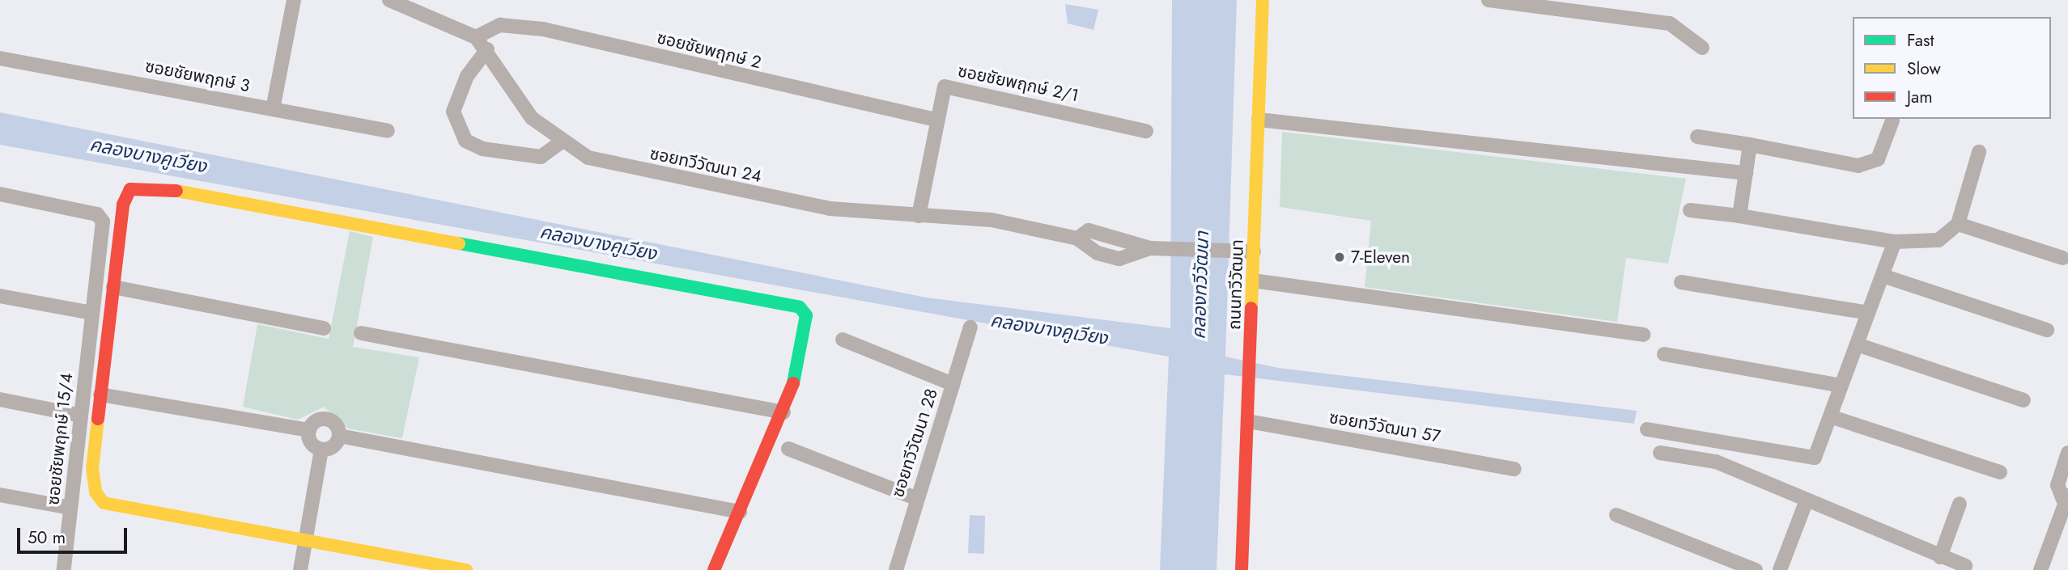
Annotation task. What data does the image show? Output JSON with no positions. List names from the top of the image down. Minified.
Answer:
{"streets":{"street":["ซอยชัยพฤกษ์ 2","ซอยชัยพฤกษ์ 3","ซอยชัยพฤกษ์ 2/1","ซอยทวีวัฒนา 24","ถนนทวีวัฒนา","ซอยทวีวัฒนา 57","ซอยชัยพฤกษ์ 15/4","ซอยทวีวัฒนา 28"]},"crossings":[["ซอยชัยพฤกษ์ 2","ซอยชัยพฤกษ์ 2/1"],["ซอยชัยพฤกษ์ 2","ซอยทวีวัฒนา 24"],["ซอยชัยพฤกษ์ 2/1","ซอยทวีวัฒนา 24"],["ซอยทวีวัฒนา 24","ถนนทวีวัฒนา"],["ถนนทวีวัฒนา","ซอยทวีวัฒนา 57"]],"water":["คลองบางคูเวียง","คลองทวีวัฒนา"],"places":["7-Eleven"],"legend":["Fast","Slow","Jam"],"scale_bar":"50 m"}
